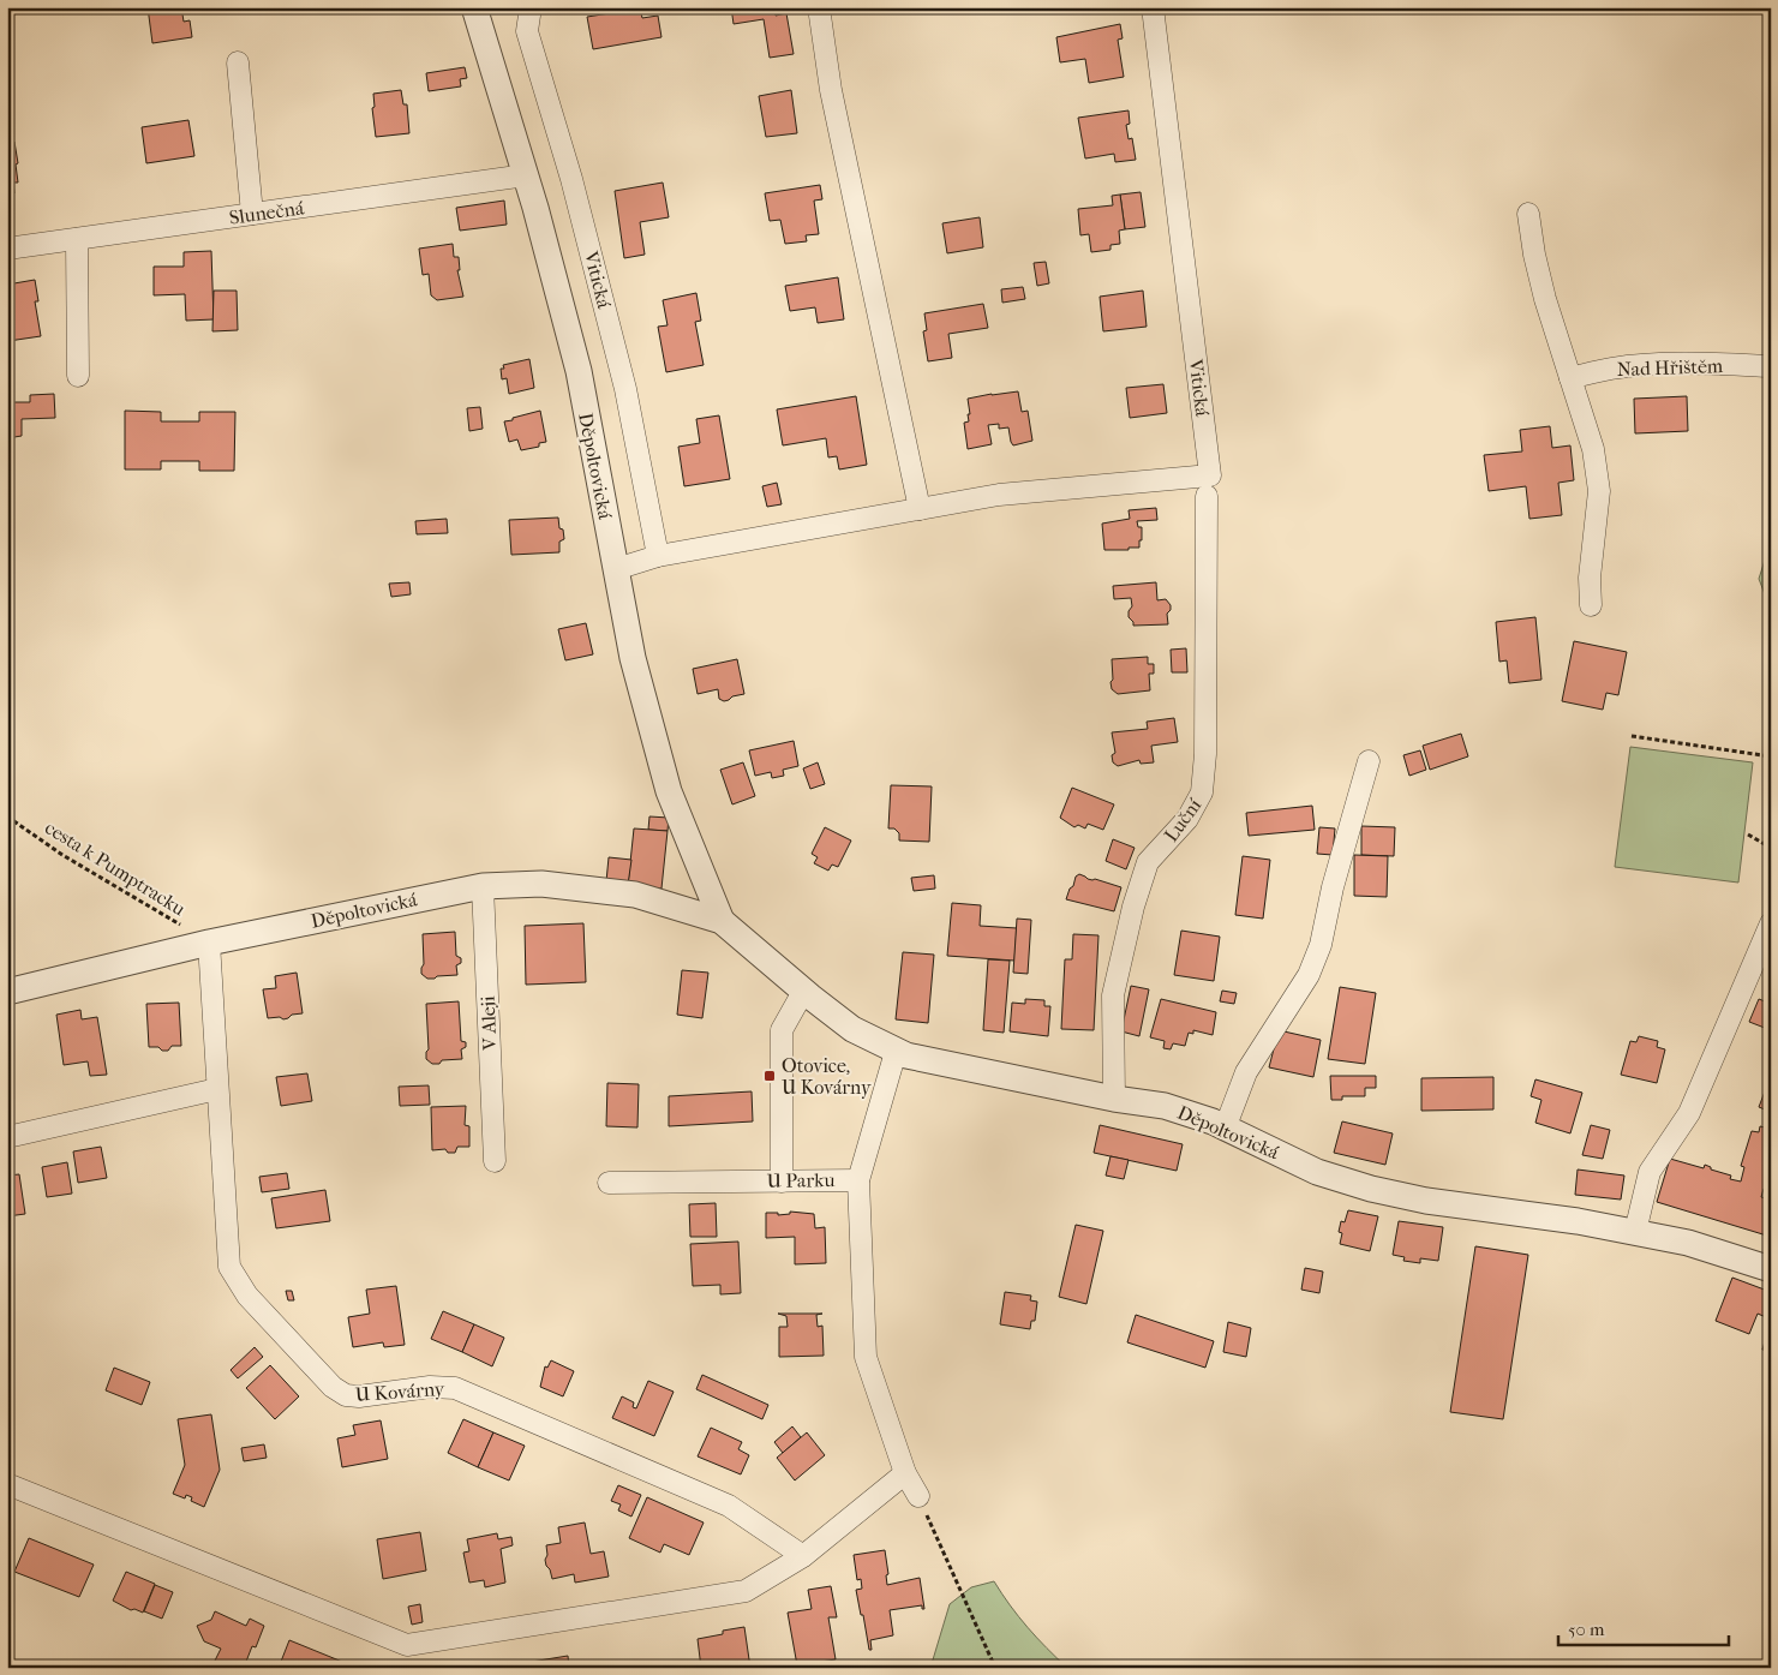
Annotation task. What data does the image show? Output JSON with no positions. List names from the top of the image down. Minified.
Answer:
{"streets":{"street":["Slunečná","Vitická","Nad Hřištěm","Děpoltovická","Luční","V Aleji","U Parku","U Kovárny"],"path":["cesta k Pumptracku"]},"crossings":[["Slunečná","Děpoltovická"],["Vitická","Děpoltovická"],["Děpoltovická","Luční"],["Děpoltovická","cesta k Pumptracku"],["Děpoltovická","V Aleji"],["Děpoltovická","U Parku"],["Děpoltovická","U Kovárny"],["cesta k Pumptracku","U Kovárny"]],"places":{"transit":["Otovice, U Kovárny"]},"scale_bar":"50 m"}
